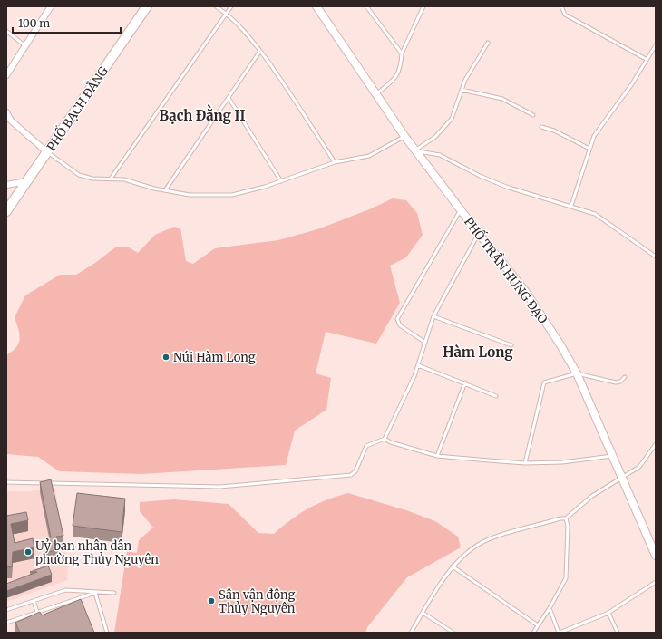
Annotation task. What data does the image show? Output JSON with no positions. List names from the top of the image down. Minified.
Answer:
{"streets":{"main road":["PHỐ BẠCH ĐẰNG"],"street":["PHỐ TRẦN HƯNG ĐẠO"]},"districts":["Bạch Đằng II","Hàm Long"],"places":["Núi Hàm Long","Uỷ ban nhân dân phường Thủy Nguyên","Sân vận động Thủy Nguyên"],"scale_bar":"100 m"}
